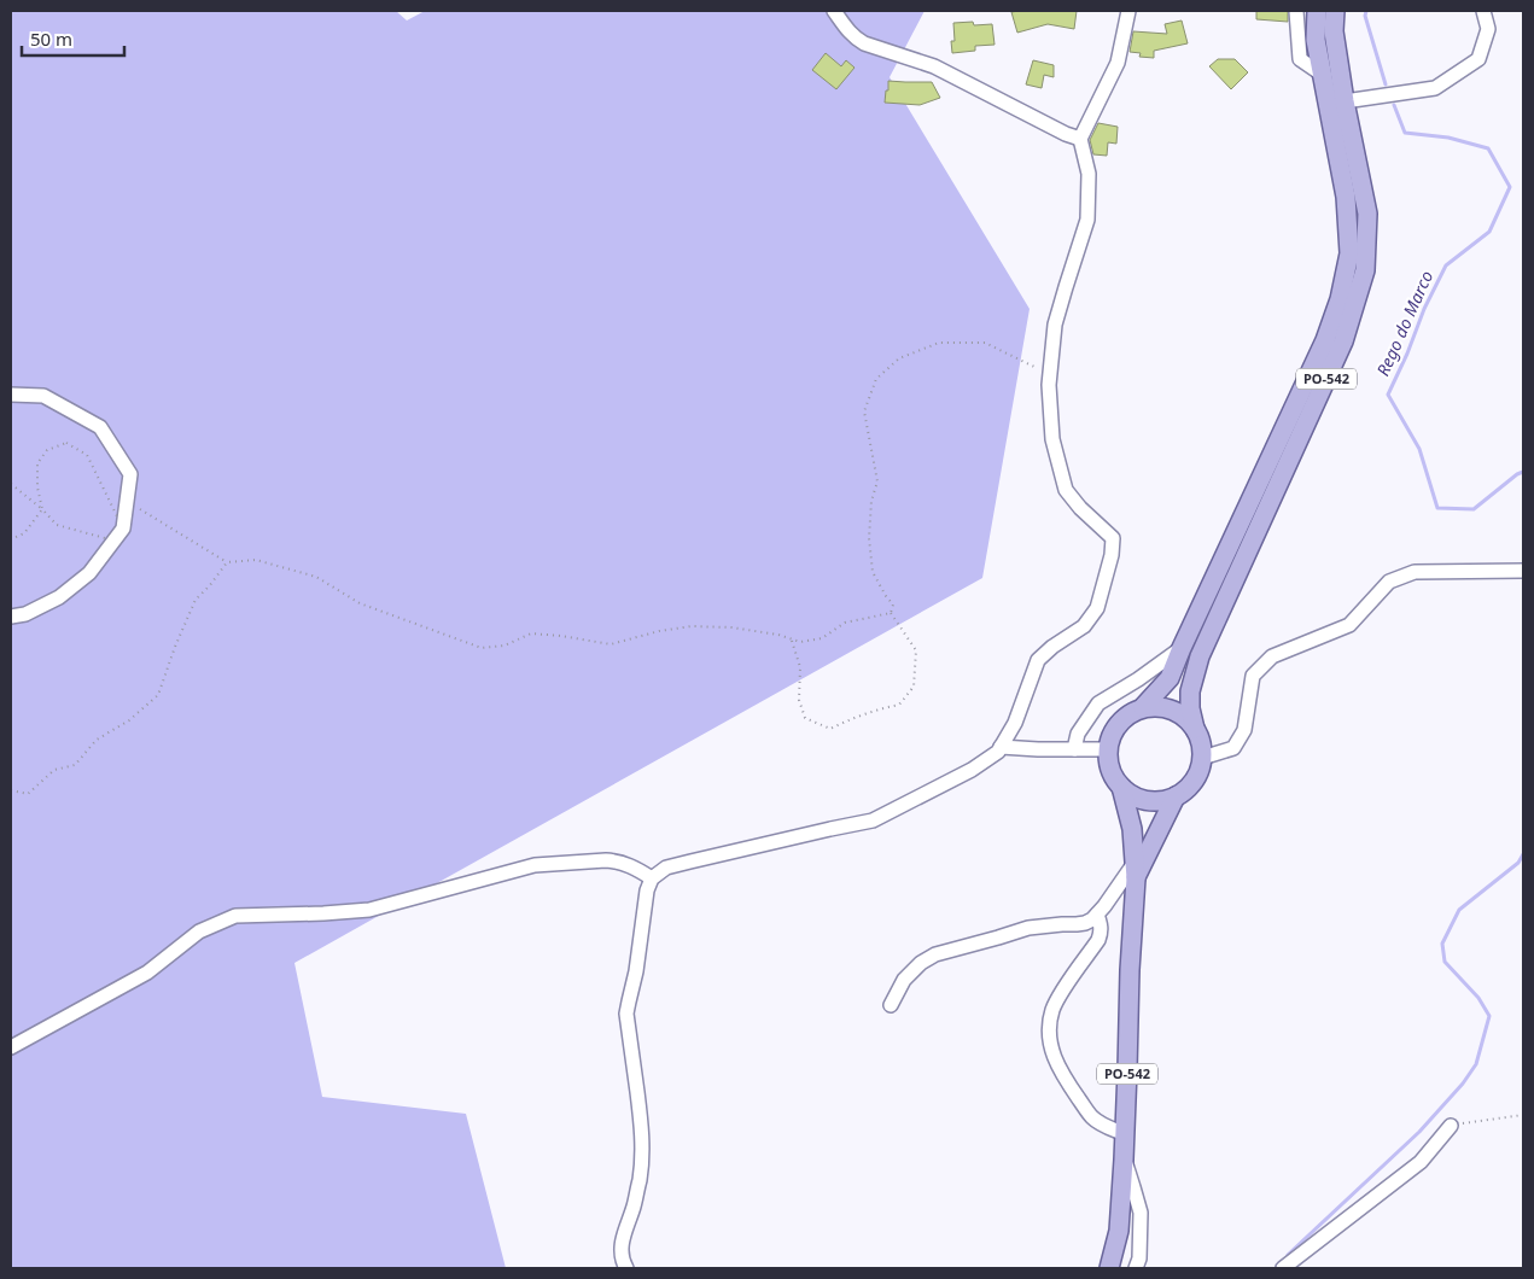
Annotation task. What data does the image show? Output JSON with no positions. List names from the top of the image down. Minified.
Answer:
{"streets":{"main road":["PO-542"]},"water":["Rego do Marco"],"scale_bar":"50 m"}
